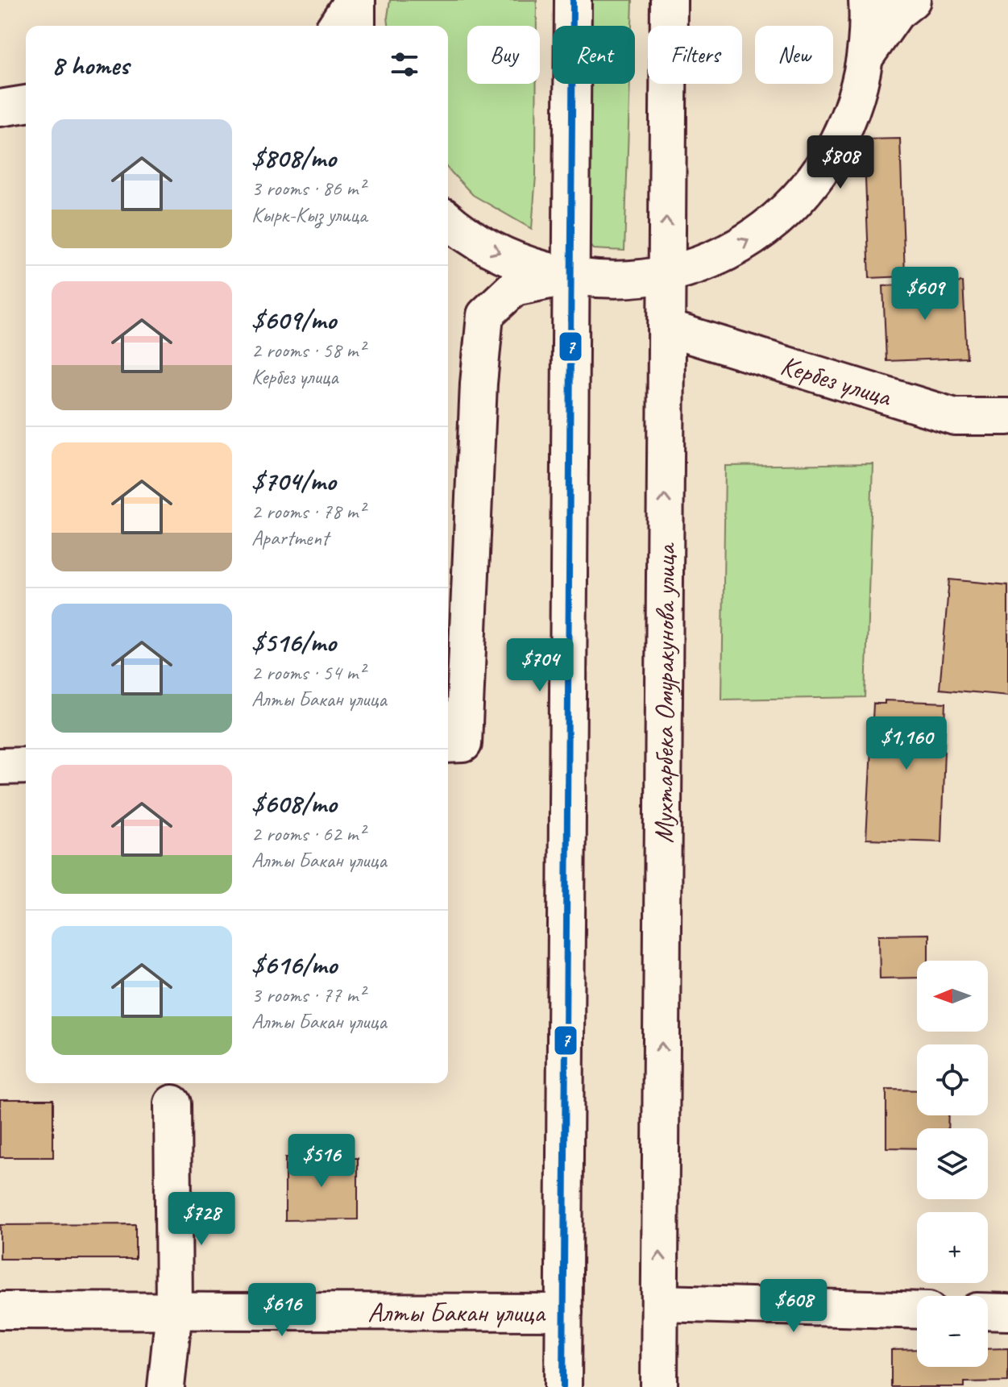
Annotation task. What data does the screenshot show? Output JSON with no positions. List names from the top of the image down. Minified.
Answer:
{"streets":{"main road":["Кербез улица","Мухтарбека Омуракунова улица","Алты Бакан улица"]},"crossings":[["Кербез улица","Мухтарбека Омуракунова улица"]],"lines":["transit line 7"],"north":"left","page":{"chip":["Buy","Rent","Filters","New"],"heading":"8 homes","list":[{"name":"$808/mo","note":"3 rooms · 86 m² · Кырк-Кыз улица"},{"name":"$609/mo","note":"2 rooms · 58 m² · Кербез улица"},{"name":"$704/mo","note":"2 rooms · 78 m² · Apartment"},{"name":"$516/mo","note":"2 rooms · 54 m² · Алты Бакан улица"},{"name":"$608/mo","note":"2 rooms · 62 m² · Алты Бакан улица"},{"name":"$616/mo","note":"3 rooms · 77 m² · Алты Бакан улица"}],"price":["$808","$609","$704","$1,160","$516","$728","$608","$616"],"map_buttons":["+","−"]}}
